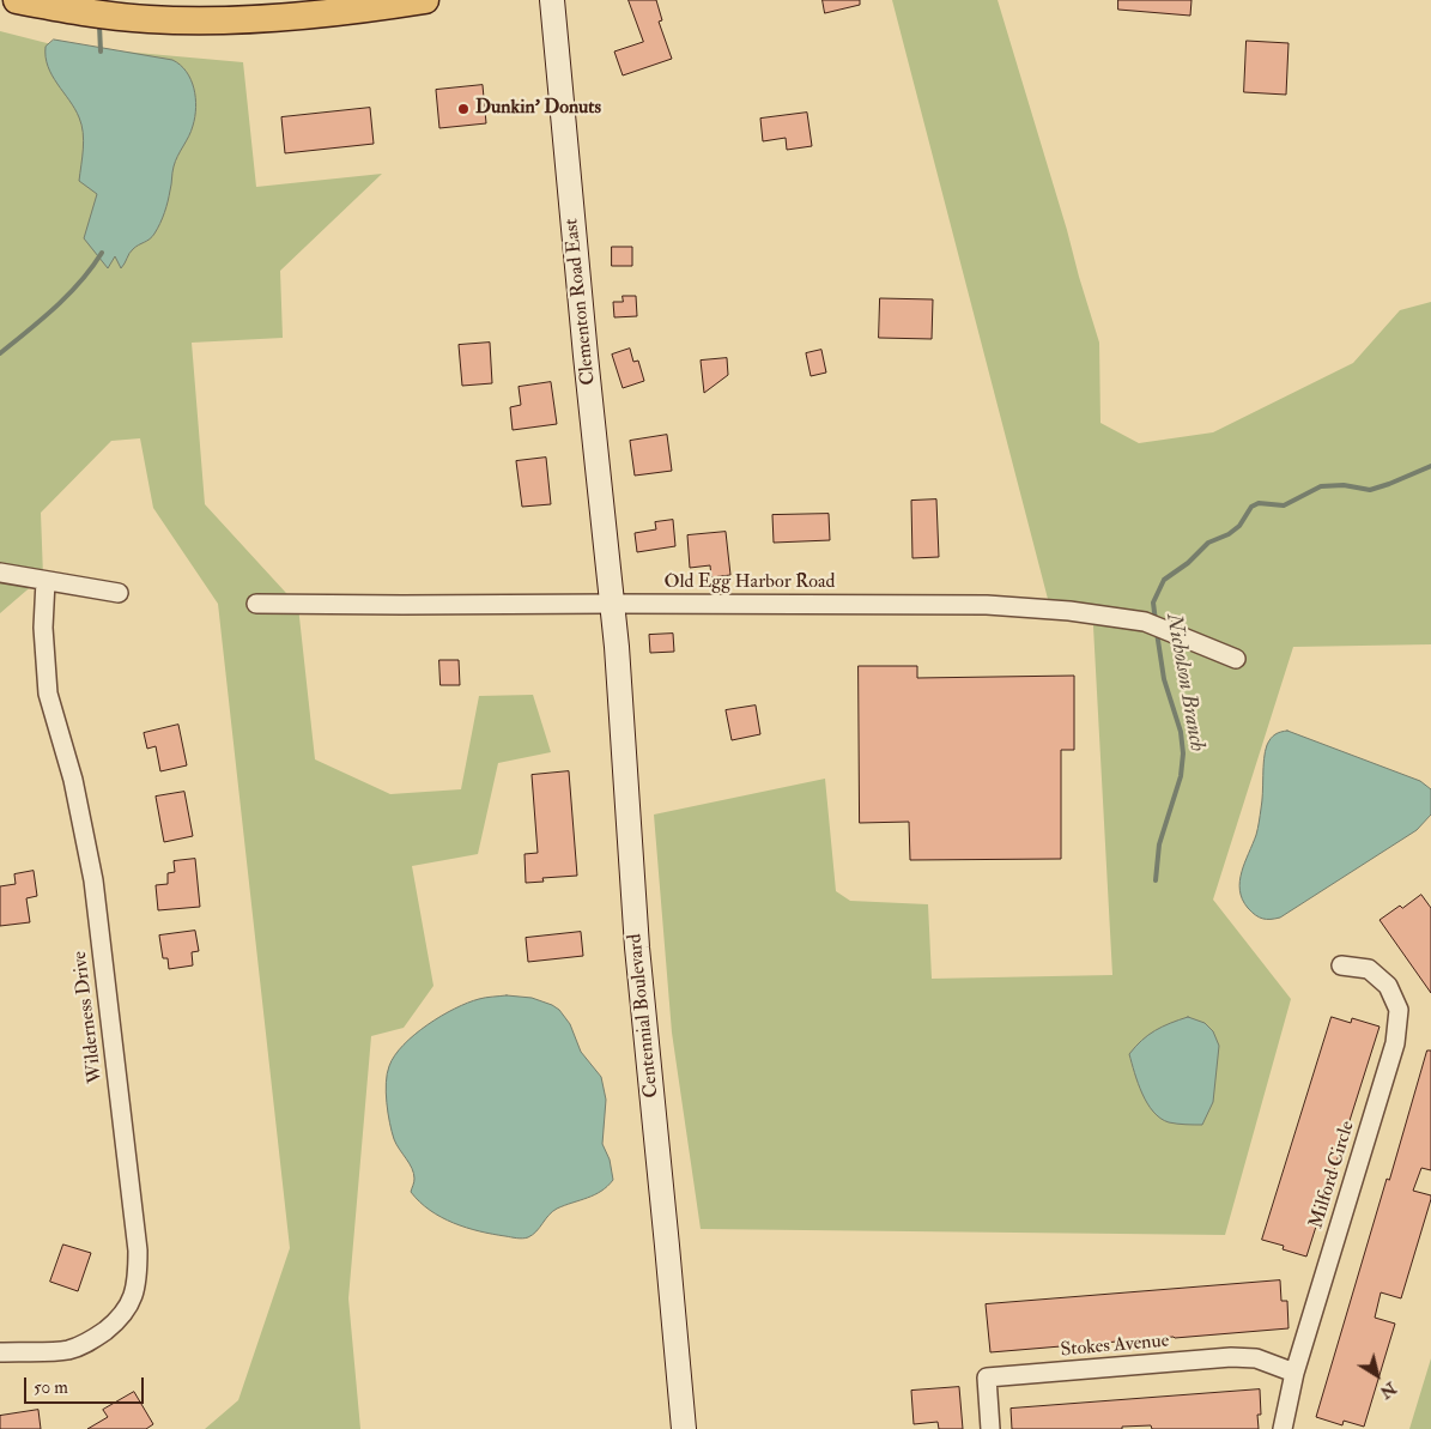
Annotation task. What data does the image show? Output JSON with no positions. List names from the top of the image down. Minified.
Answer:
{"streets":{"main road":["Clementon Road East","Centennial Boulevard"],"street":["Old Egg Harbor Road","Wilderness Drive","Milford Circle","Stokes Avenue"]},"crossings":[["Clementon Road East","Old Egg Harbor Road"],["Clementon Road East","Centennial Boulevard"],["Old Egg Harbor Road","Centennial Boulevard"],["Milford Circle","Stokes Avenue"]],"water":["Nicholson Branch"],"places":["Dunkin' Donuts"],"scale_bar":"50 m","north":"bottom right"}
